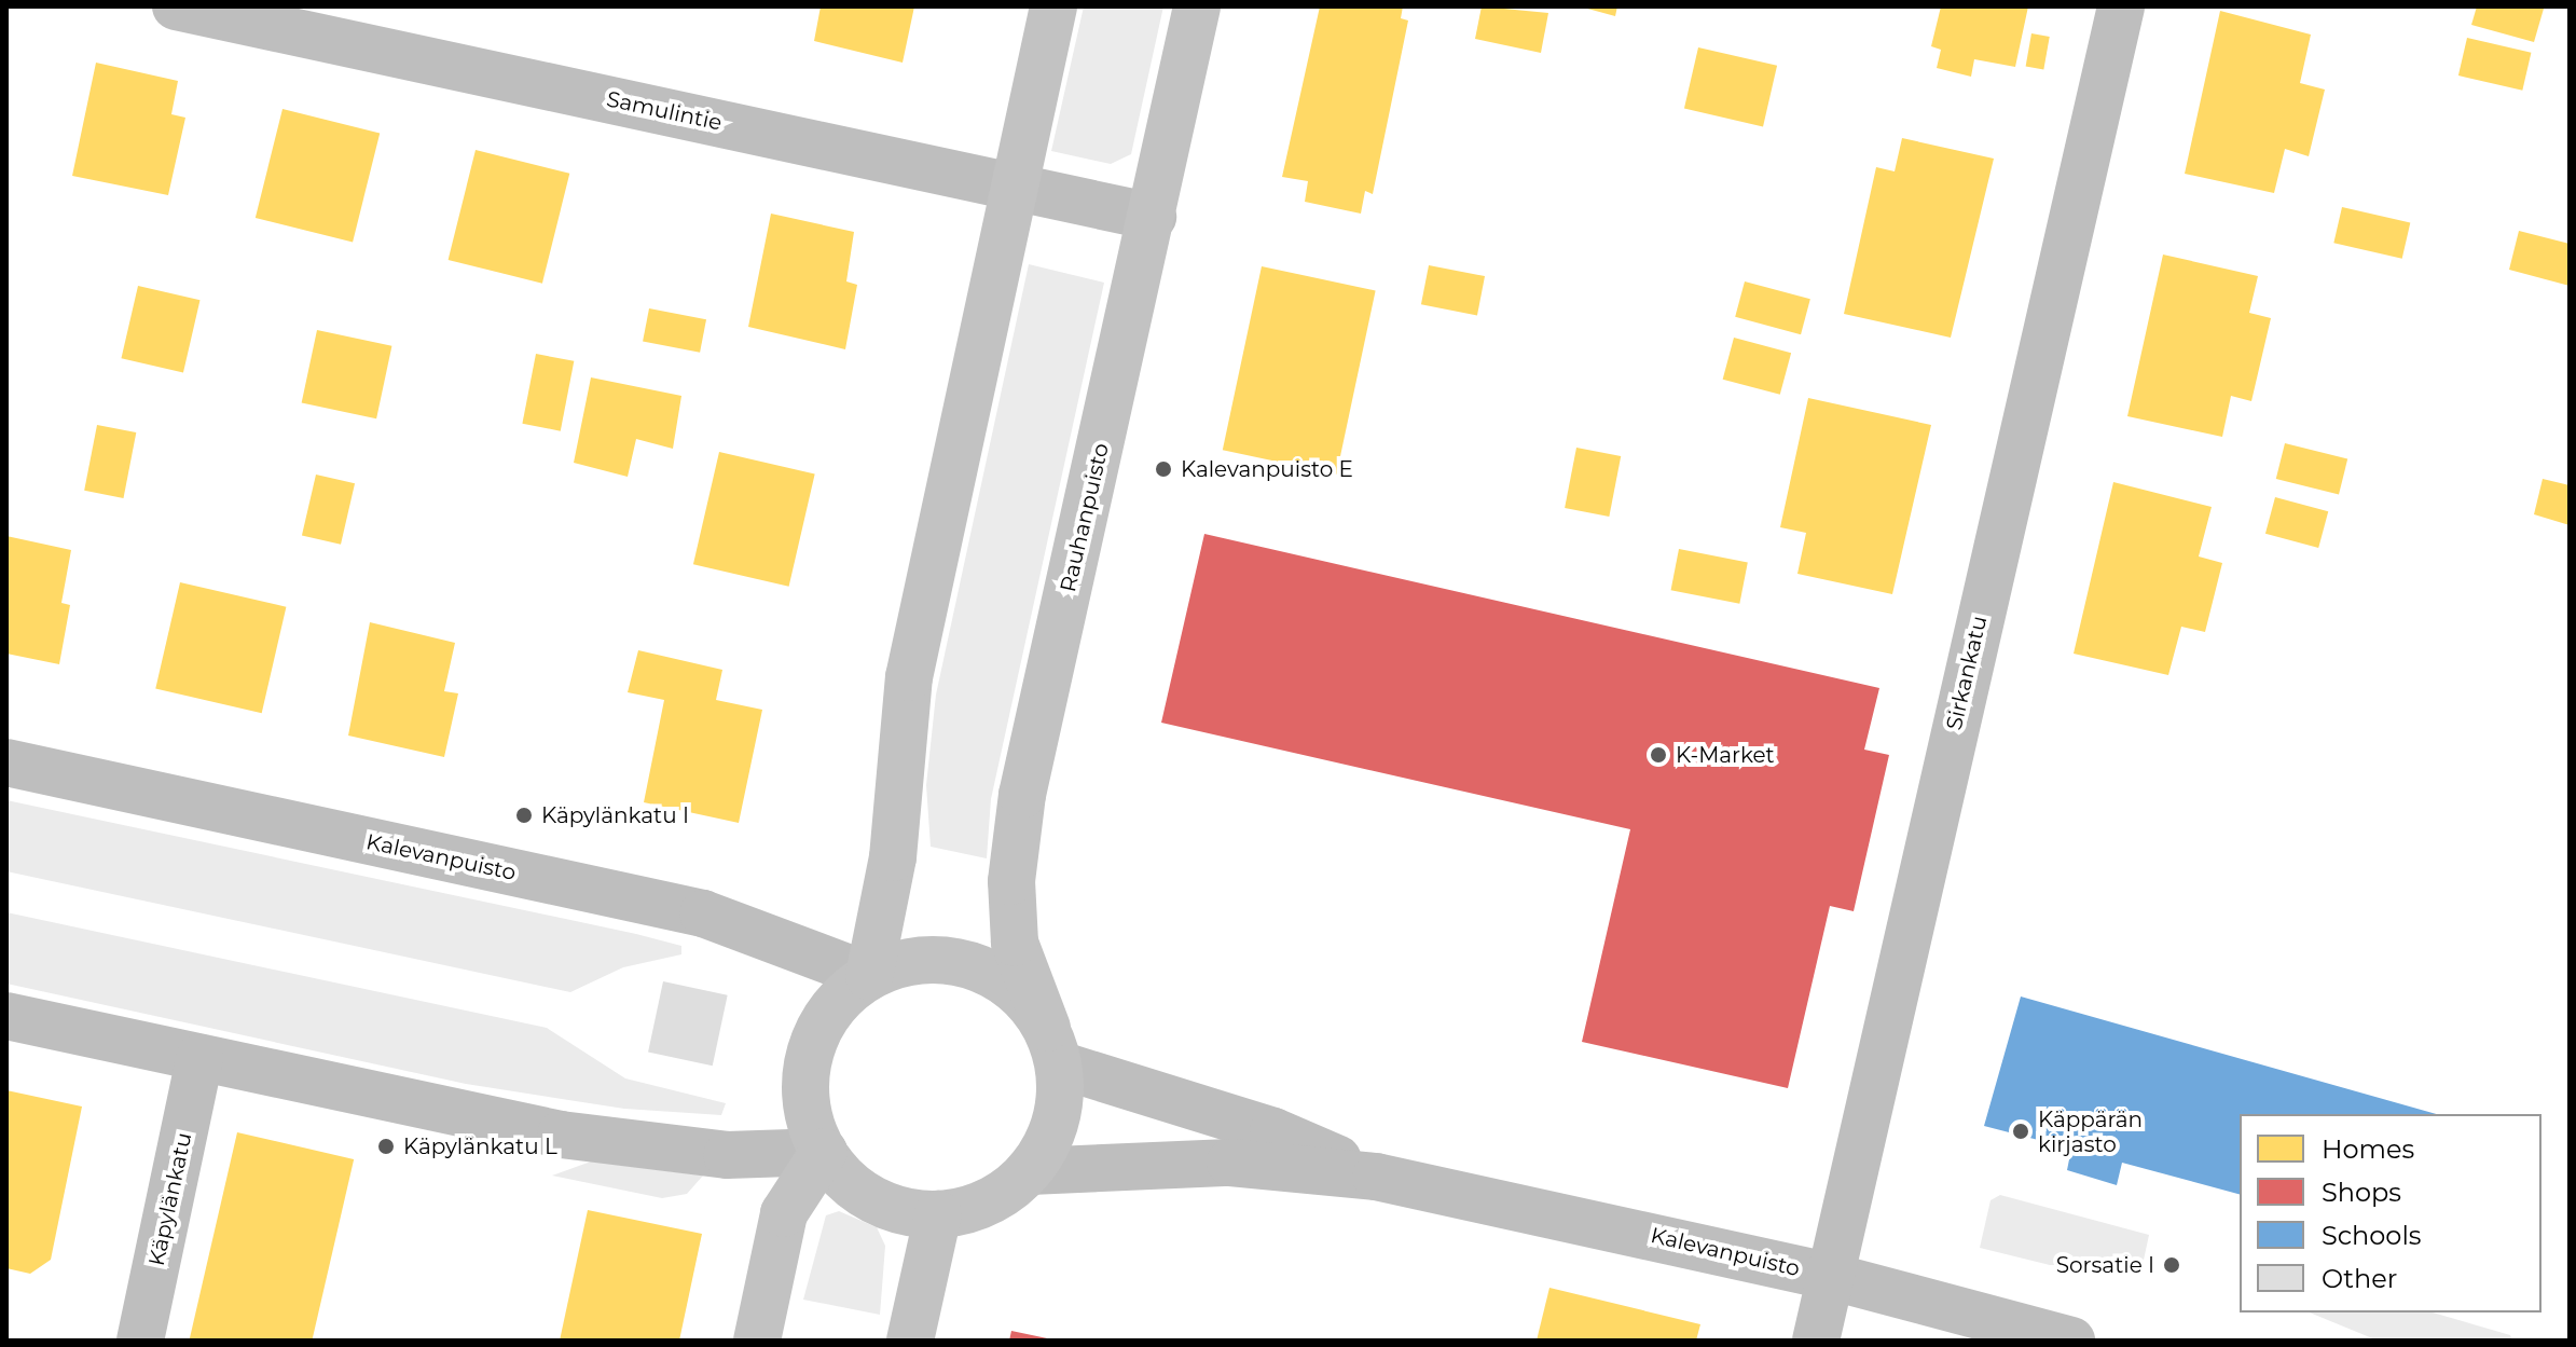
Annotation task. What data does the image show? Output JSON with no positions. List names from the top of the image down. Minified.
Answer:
{"streets":{"main road":["Rauhanpuisto"],"street":["Samulintie","Sirkankatu","Kalevanpuisto","Käpylänkatu"]},"crossings":[["Samulintie","Rauhanpuisto"],["Rauhanpuisto","Kalevanpuisto"],["Sirkankatu","Kalevanpuisto"]],"places":["Kalevanpuisto E","K-Market","Käpylänkatu I","Käppärän kirjasto","Käpylänkatu L","Sorsatie I"],"legend":["Homes","Shops","Schools","Other"]}
